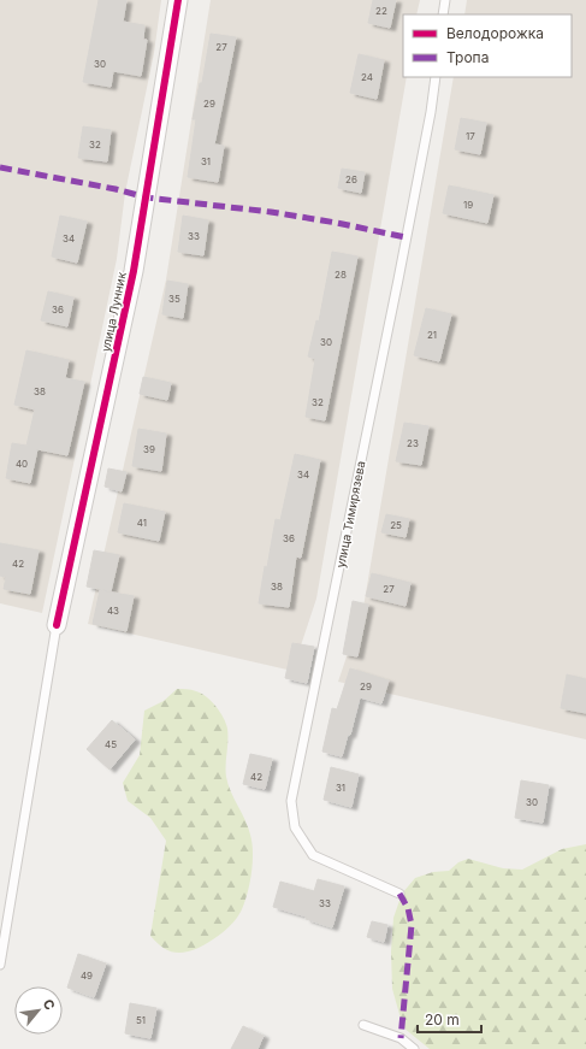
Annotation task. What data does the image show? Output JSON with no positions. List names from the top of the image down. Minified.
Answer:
{"streets":{"street":["улица Лунник"],"lane":["улица Тимирязева"]},"house_numbers":["22","27","30","24","29","17","32","31","26","19","33","34","28","35","36","21","30","38","32","23","39","40","34","41","25","36","42","38","27","43","29","45","42","31","30","33","49","51"],"legend":["Велодорожка","Тропа"],"scale_bar":"20 m","north":"top right"}
